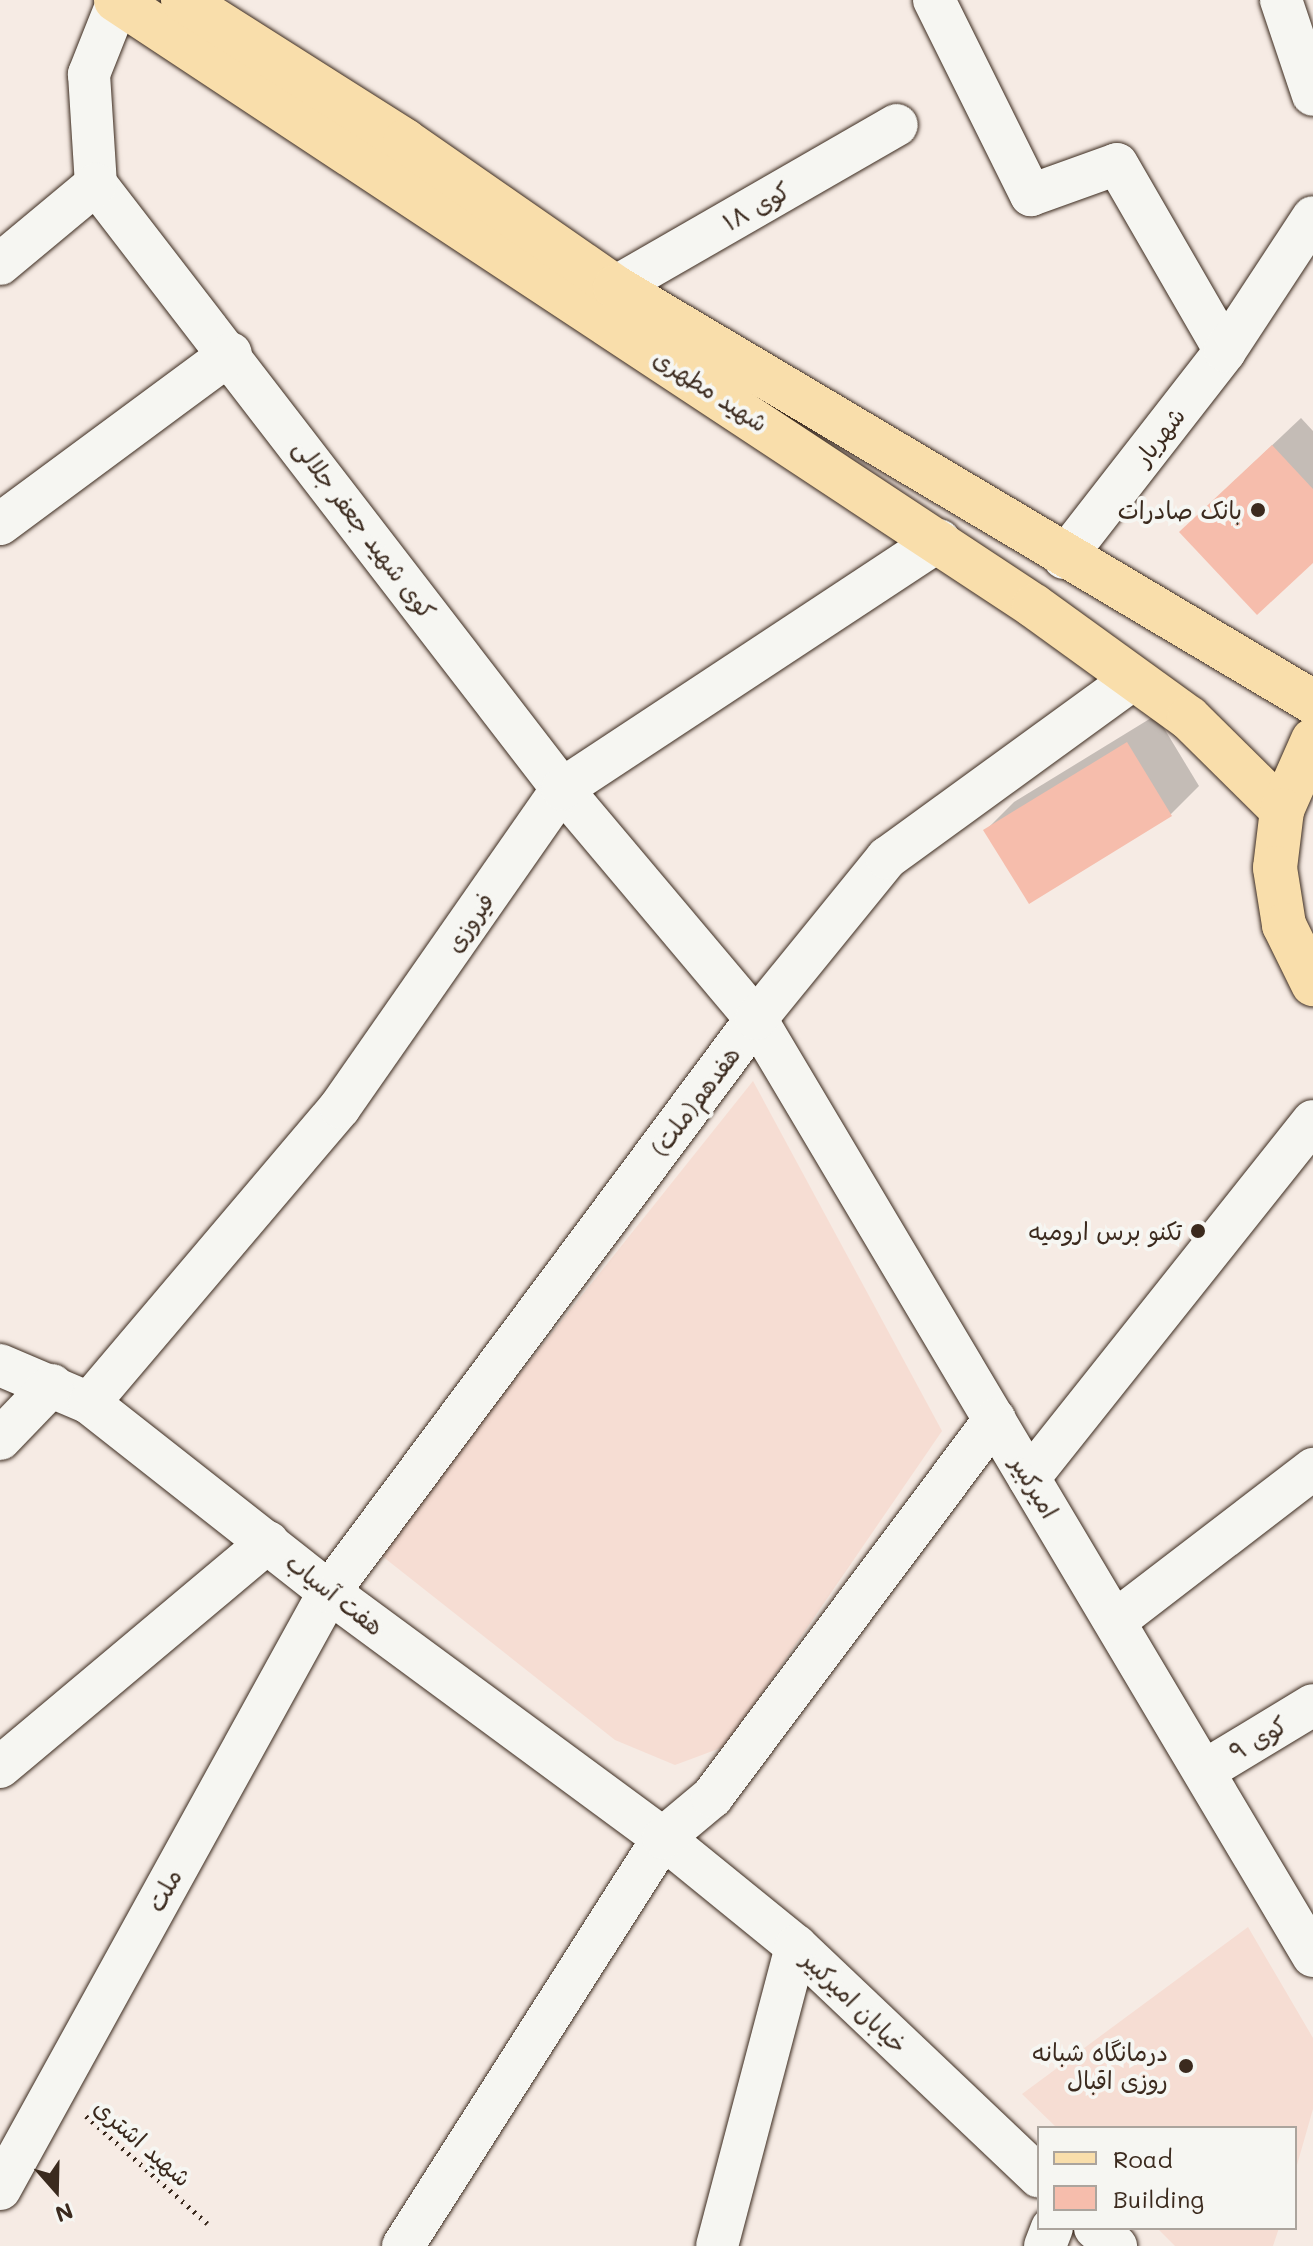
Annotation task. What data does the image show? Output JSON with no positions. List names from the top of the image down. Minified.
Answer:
{"streets":{"main road":["شهید مطهری"],"street":["کوی ۱۸","شهریار","کوی شهید جعفر جلالی","فیروزی","هفدهم(ملت)","امیرکبیر","هفت آسیاب","کوی ۹","ملت","خیابان امیرکبیر"],"path":["شهید اشتری"]},"crossings":[["کوی ۱۸","شهید مطهری"],["شهید مطهری","شهریار"],["شهید مطهری","فیروزی"],["شهید مطهری","هفدهم(ملت)"],["کوی شهید جعفر جلالی","فیروزی"],["کوی شهید جعفر جلالی","هفدهم(ملت)"],["کوی شهید جعفر جلالی","امیرکبیر"],["فیروزی","هفت آسیاب"],["هفدهم(ملت)","امیرکبیر"],["هفدهم(ملت)","هفت آسیاب"],["هفدهم(ملت)","ملت"],["امیرکبیر","کوی ۹"],["هفت آسیاب","ملت"],["هفت آسیاب","خیابان امیرکبیر"],["ملت","شهید اشتری"]],"places":["بانک صادرات","تکنو برس ارومیه","درمانگاه شبانه روزی اقبال"],"legend":["Road","Building"],"north":"bottom"}
